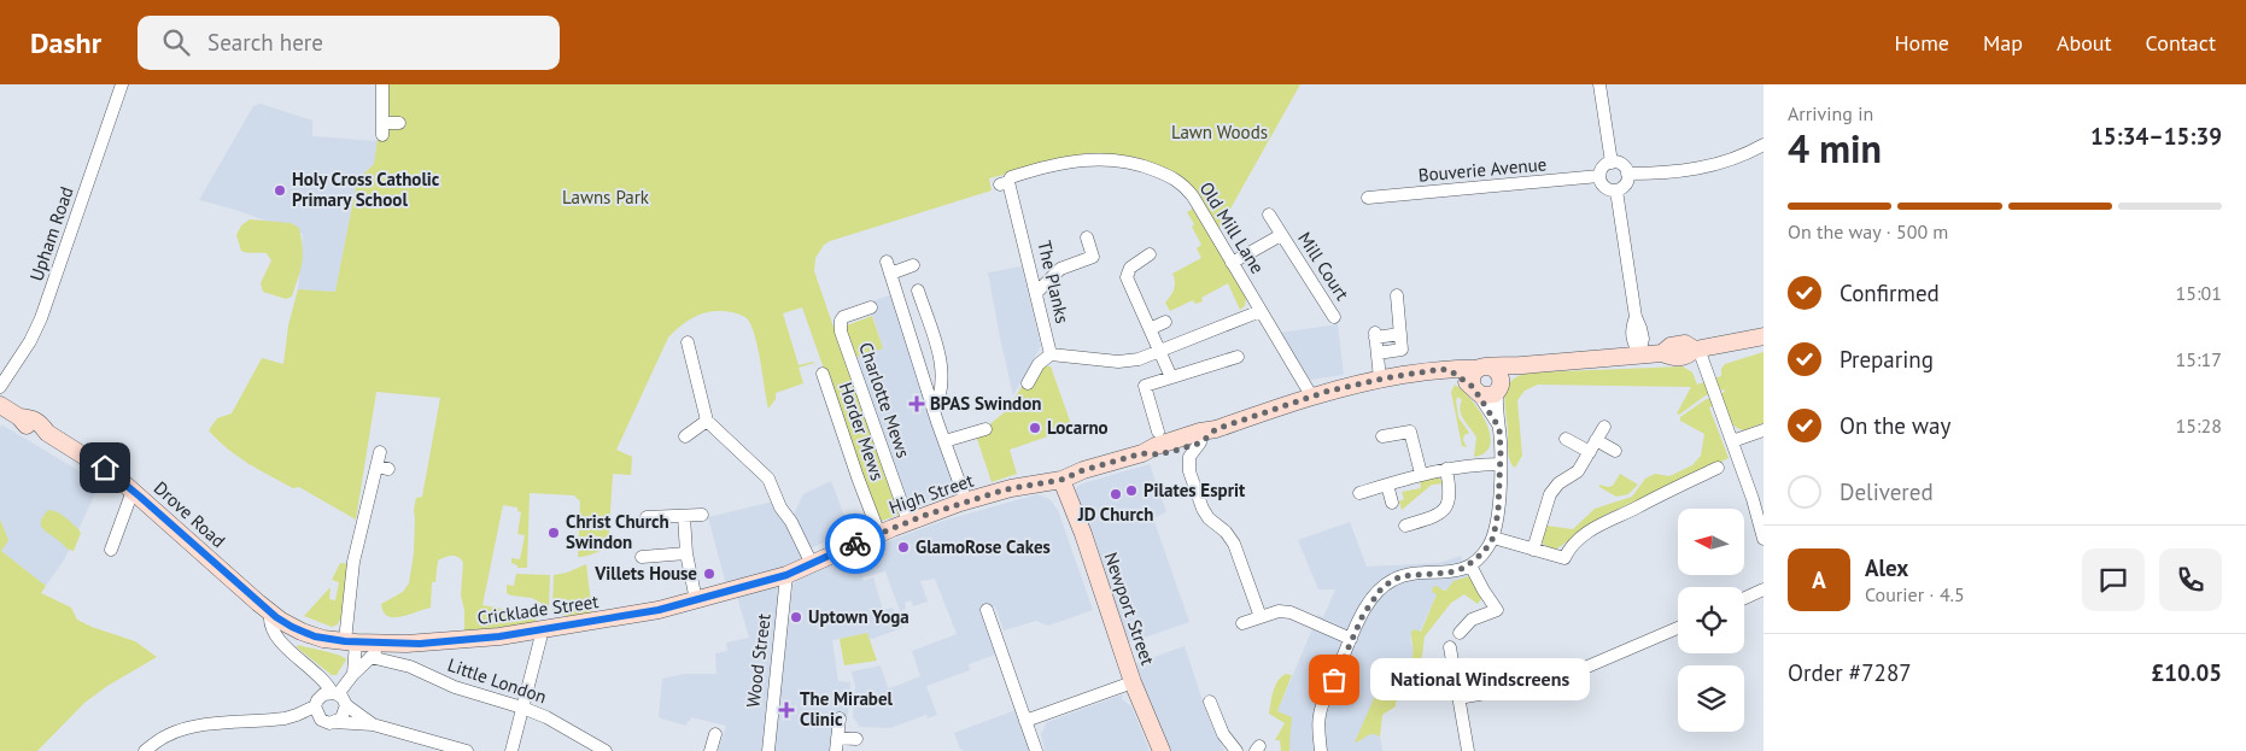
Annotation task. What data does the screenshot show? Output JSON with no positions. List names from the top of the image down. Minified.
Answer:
{"streets":{"main road":["High Street","Drove Road","Newport Street","Cricklade Street"],"street":["Bouverie Avenue","Old Mill Lane","Upham Road","Mill Court","The Planks","Charlotte Mews","Horder Mews","Wood Street","Little London"]},"crossings":[["Old Mill Lane","Mill Court"],["Old Mill Lane","The Planks"],["Charlotte Mews","High Street"],["Horder Mews","High Street"],["High Street","Newport Street"],["High Street","Cricklade Street"],["High Street","Wood Street"],["Drove Road","Cricklade Street"],["Cricklade Street","Wood Street"]],"parks":["Lawn Woods","Lawns Park"],"places":{"other":["Holy Cross Catholic Primary School","Locarno","Pilates Esprit","JD Church","Christ Church Swindon","GlamoRose Cakes","Villets House","Uptown Yoga","National Windscreens"],"health":["BPAS Swindon","The Mirabel Clinic"]},"north":"left","page":{"header":"Dashr","search":"Search here","nav":["Home","Map","About","Contact"],"heading":["4 min","Arriving in","15:34–15:39"],"panel":["Alex","Courier · 4.5","Order #7287","£10.05"],"bar":"On the way · 500 m","list":[["Confirmed","15:01"],["Preparing","15:17"],["On the way","15:28"],"Delivered"],"round":"A","bubble":"National Windscreens"}}
